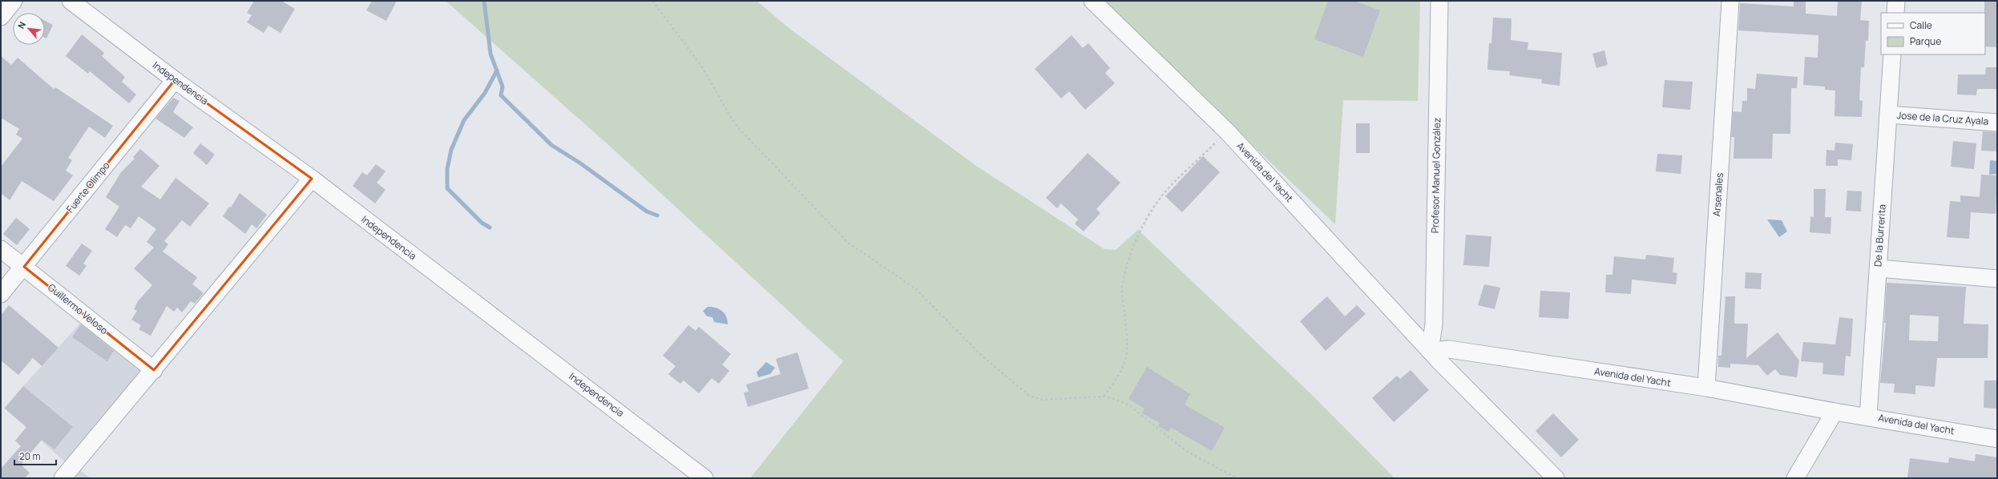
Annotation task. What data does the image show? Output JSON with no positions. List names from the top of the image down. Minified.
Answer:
{"streets":{"street":["Independencia","Jose de la Cruz Ayala","Avenida del Yacht","Profesor Manuel González","Fuerte Olimpo","Arsenales","De la Burrerita","Guillermo Veloso"]},"crossings":[["Independencia","Fuerte Olimpo"],["Jose de la Cruz Ayala","De la Burrerita"],["Avenida del Yacht","Profesor Manuel González"],["Avenida del Yacht","Arsenales"],["Avenida del Yacht","De la Burrerita"],["Fuerte Olimpo","Guillermo Veloso"]],"legend":["Calle","Parque"],"scale_bar":"20 m","north":"top left"}
